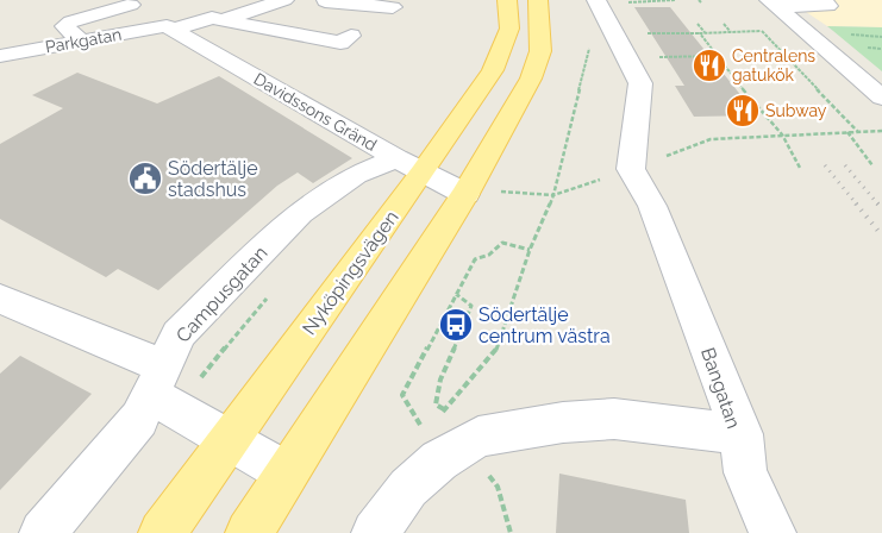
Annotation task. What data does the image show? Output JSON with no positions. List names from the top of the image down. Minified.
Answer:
{"streets":{"main road":["Nyköpingsvägen"],"street":["Parkgatan","Davidssons Gränd","Campusgatan","Bangatan"]},"crossings":[["Parkgatan","Davidssons Gränd"],["Davidssons Gränd","Nyköpingsvägen"],["Davidssons Gränd","Campusgatan"]],"places":{"restaurant":["Centralens gatukök","Subway"],"public building":["Södertälje stadshus"],"bus stop":["Södertälje centrum västra"]}}
